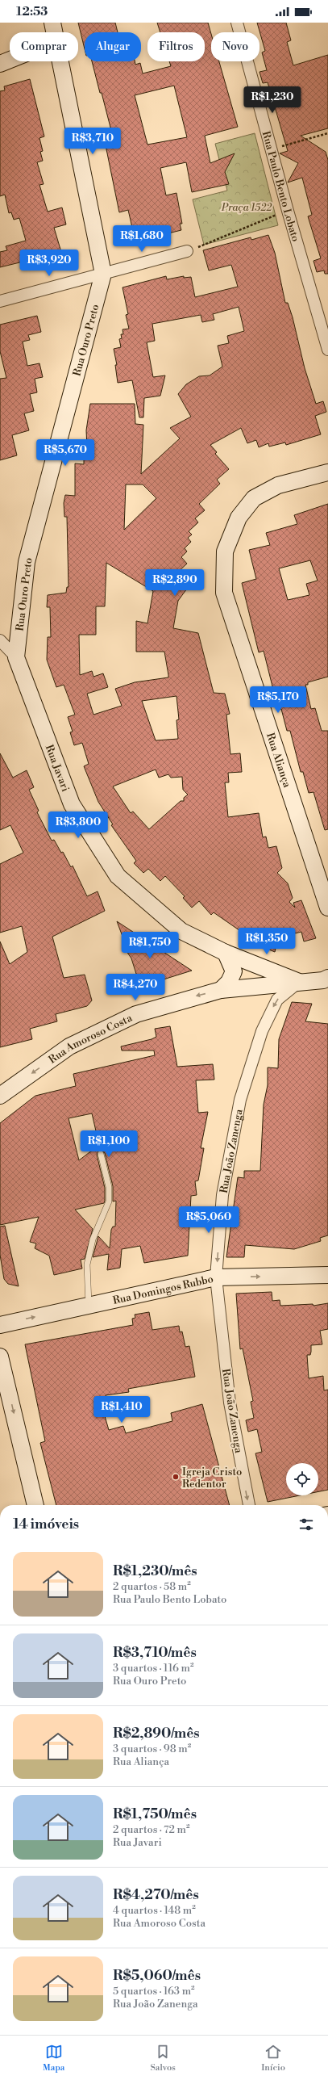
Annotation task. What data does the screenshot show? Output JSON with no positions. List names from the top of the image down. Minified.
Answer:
{"streets":{"street":["Rua Paulo Bento Lobato","Rua Ouro Preto","Rua Aliança","Rua Javari","Rua Amoroso Costa","Rua João Zanenga","Rua Domingos Rubbo"]},"crossings":[["Rua Ouro Preto","Rua Javari"],["Rua Javari","Rua Amoroso Costa"],["Rua Javari","Rua João Zanenga"],["Rua Amoroso Costa","Rua João Zanenga"],["Rua João Zanenga","Rua Domingos Rubbo"]],"one_way":["Rua Amoroso Costa","Rua João Zanenga","Rua Domingos Rubbo"],"parks":["Praça 1522"],"places":["Igreja Cristo Redentor"],"page":{"status":"12:53","chip":["Comprar","Alugar","Filtros","Novo"],"price":["R$1,230","R$3,710","R$1,680","R$3,920","R$5,670","R$2,890","R$5,170","R$3,800","R$1,350","R$1,750","R$4,270","R$1,100","R$5,060","R$1,410"],"heading":"14 imóveis","list":[{"name":"R$1,230/mês","note":"2 quartos · 58 m² · Rua Paulo Bento Lobato"},{"name":"R$3,710/mês","note":"3 quartos · 116 m² · Rua Ouro Preto"},{"name":"R$2,890/mês","note":"3 quartos · 98 m² · Rua Aliança"},{"name":"R$1,750/mês","note":"2 quartos · 72 m² · Rua Javari"},{"name":"R$4,270/mês","note":"4 quartos · 148 m² · Rua Amoroso Costa"},{"name":"R$5,060/mês","note":"5 quartos · 163 m² · Rua João Zanenga"}],"tabs":["Mapa","Salvos","Início"]}}
